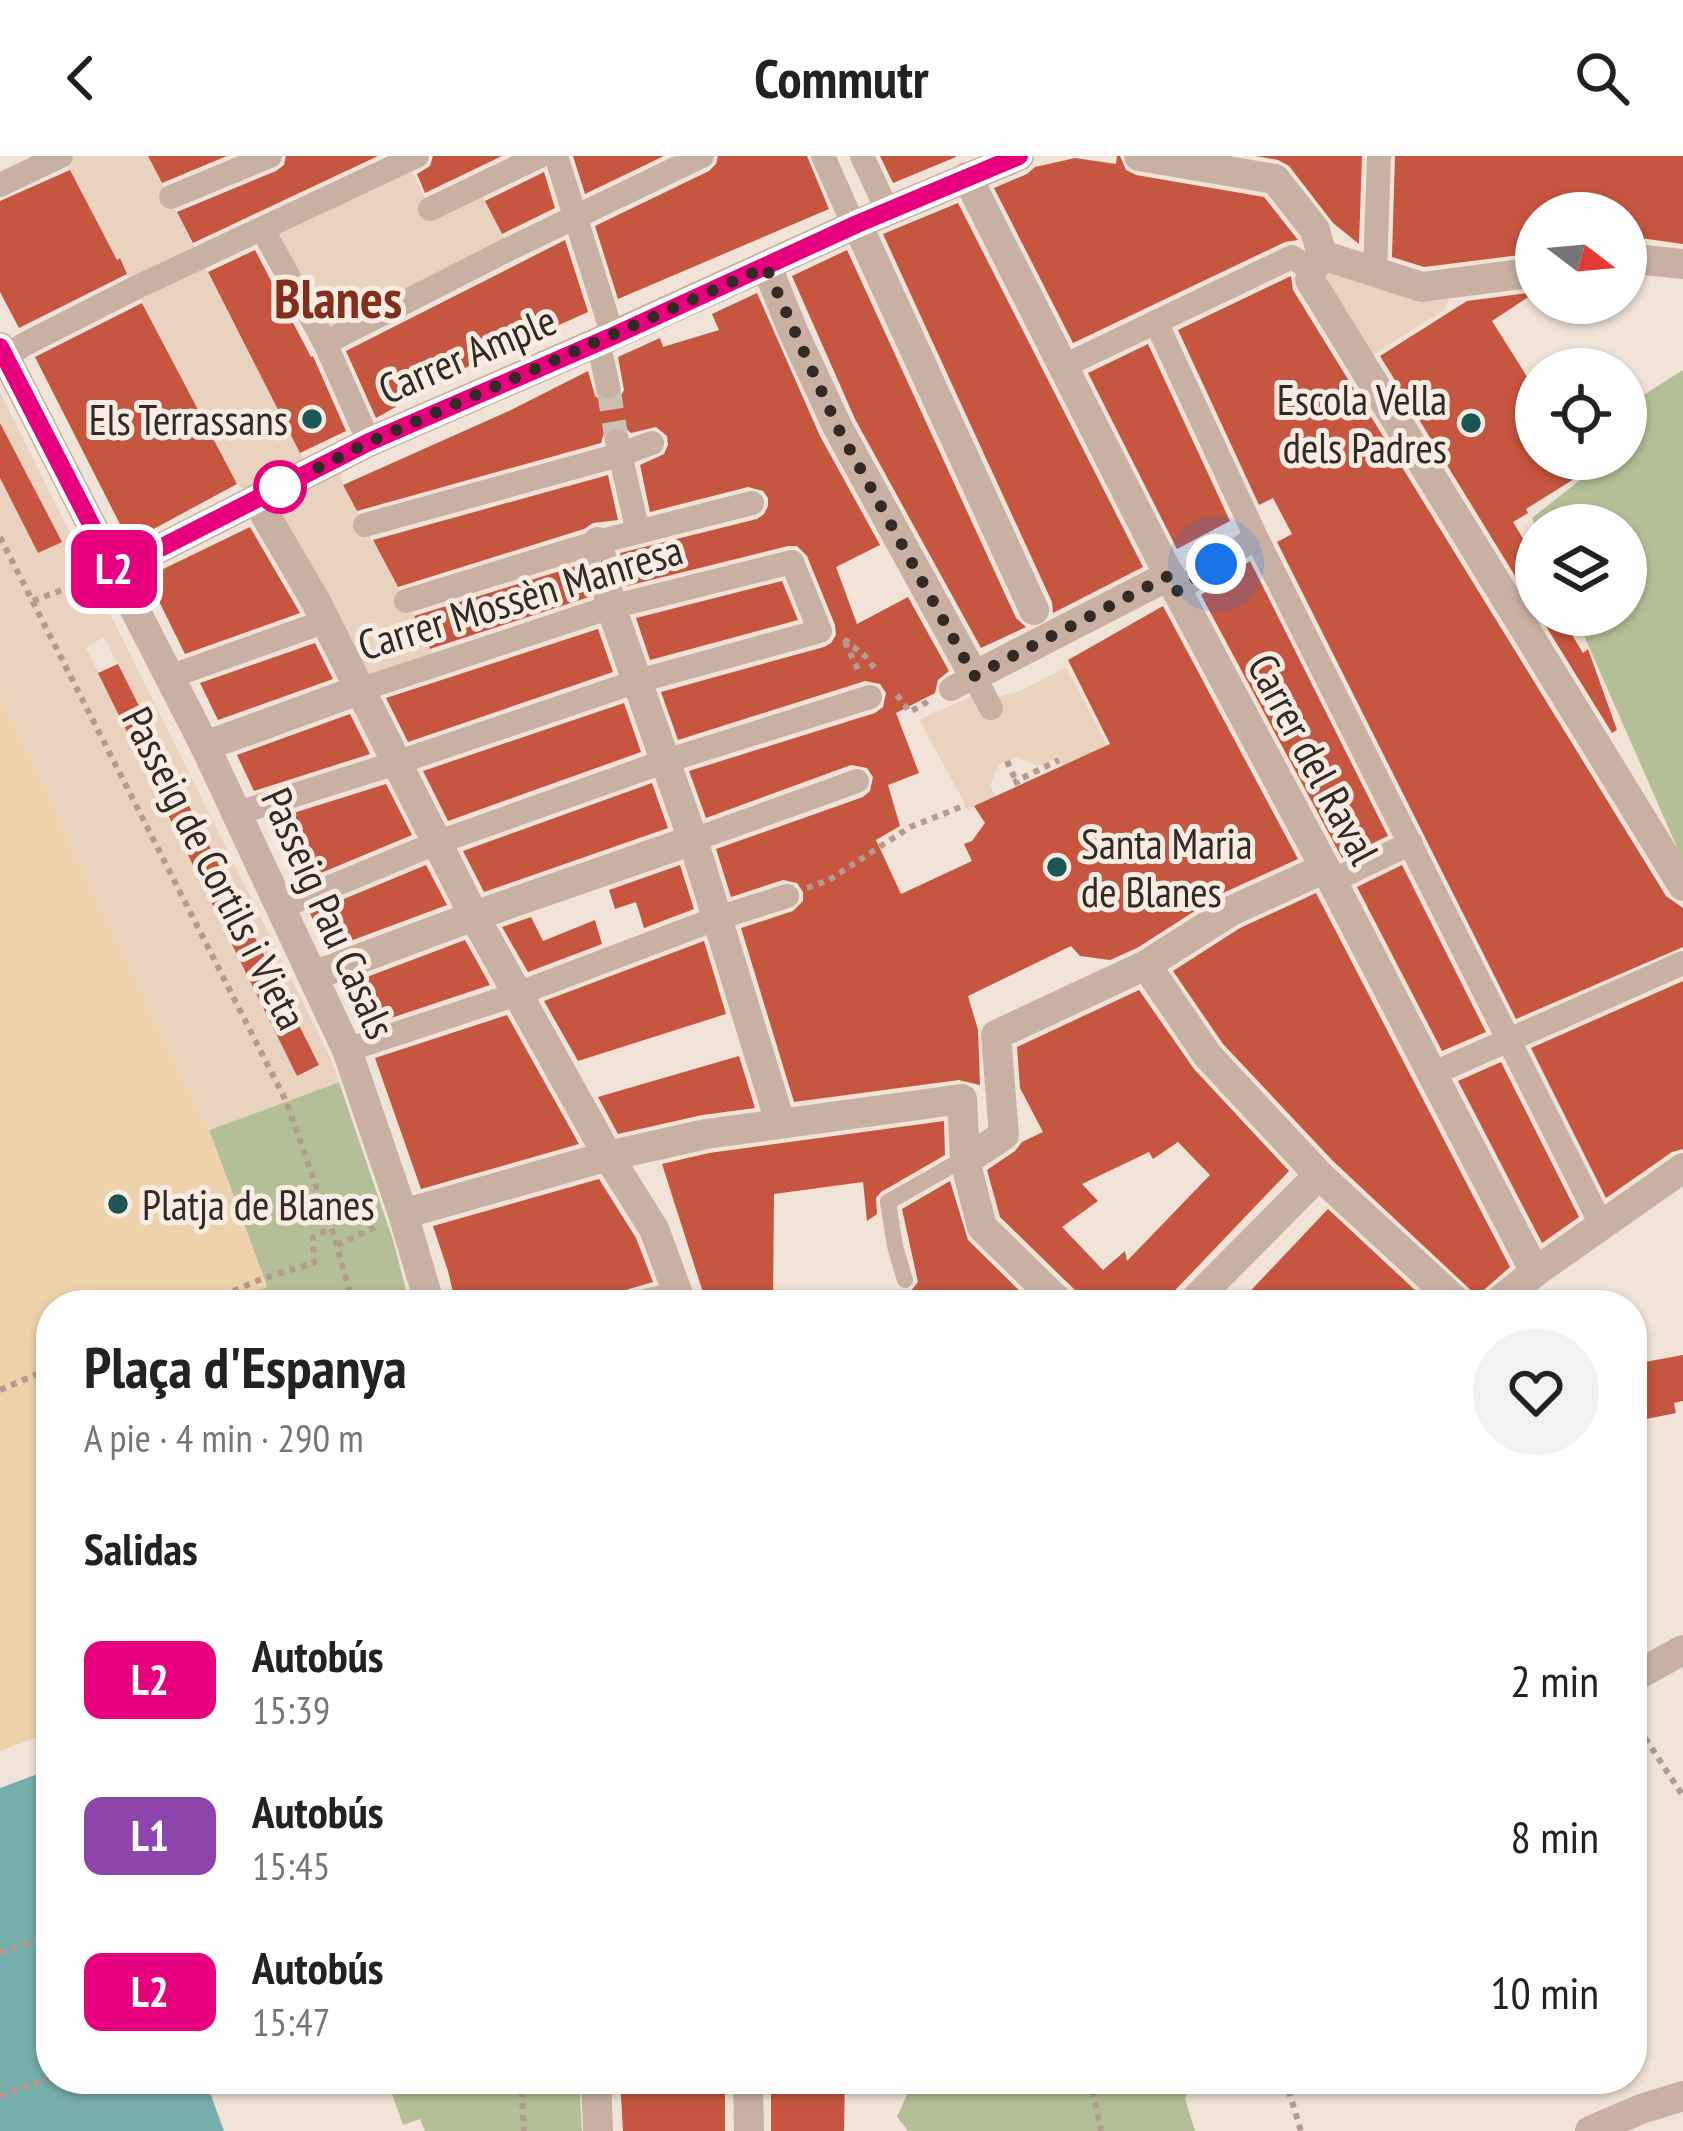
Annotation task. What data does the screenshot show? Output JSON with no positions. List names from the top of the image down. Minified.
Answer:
{"streets":{"street":["Carrer Ample","Carrer Mossèn Manresa","Carrer del Raval","Passeig Pau Casals"],"path":["Passeig de Cortils i Vieta"]},"crossings":[["Carrer Ample","Carrer del Raval"],["Carrer Ample","Passeig Pau Casals"],["Carrer Mossèn Manresa","Passeig Pau Casals"]],"districts":["Blanes"],"places":["Els Terrassans","Escola Vella dels Padres","Santa Maria de Blanes","Platja de Blanes"],"lines":["bus line L2"],"north":"right","page":{"header":"Commutr","on_map":"L2","heading":[["Plaça d'Espanya","A pie · 4 min · 290 m"],"Salidas"],"list":[{"mark":"L2","name":"Autobús","note":"15:39","value":"2 min"},{"mark":"L1","name":"Autobús","note":"15:45","value":"8 min"},{"mark":"L2","name":"Autobús","note":"15:47","value":"10 min"}]}}
